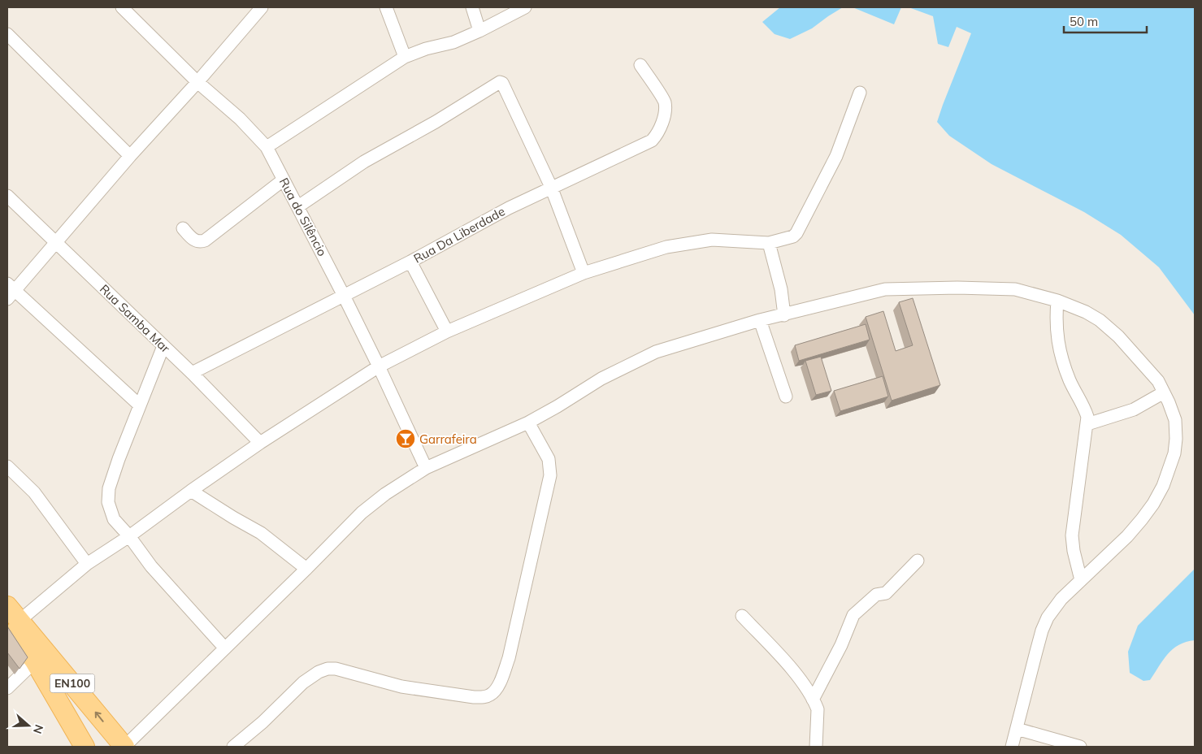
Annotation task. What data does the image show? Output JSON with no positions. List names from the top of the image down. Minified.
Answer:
{"streets":{"main road":["EN100"],"street":["Rua do Silêncio","Rua Da Liberdade","Rua Samba Mar"]},"crossings":[["Rua do Silêncio","Rua Da Liberdade"],["Rua Da Liberdade","Rua Samba Mar"]],"places":{"bar":["Garrafeira"]},"scale_bar":"50 m","north":"right"}
